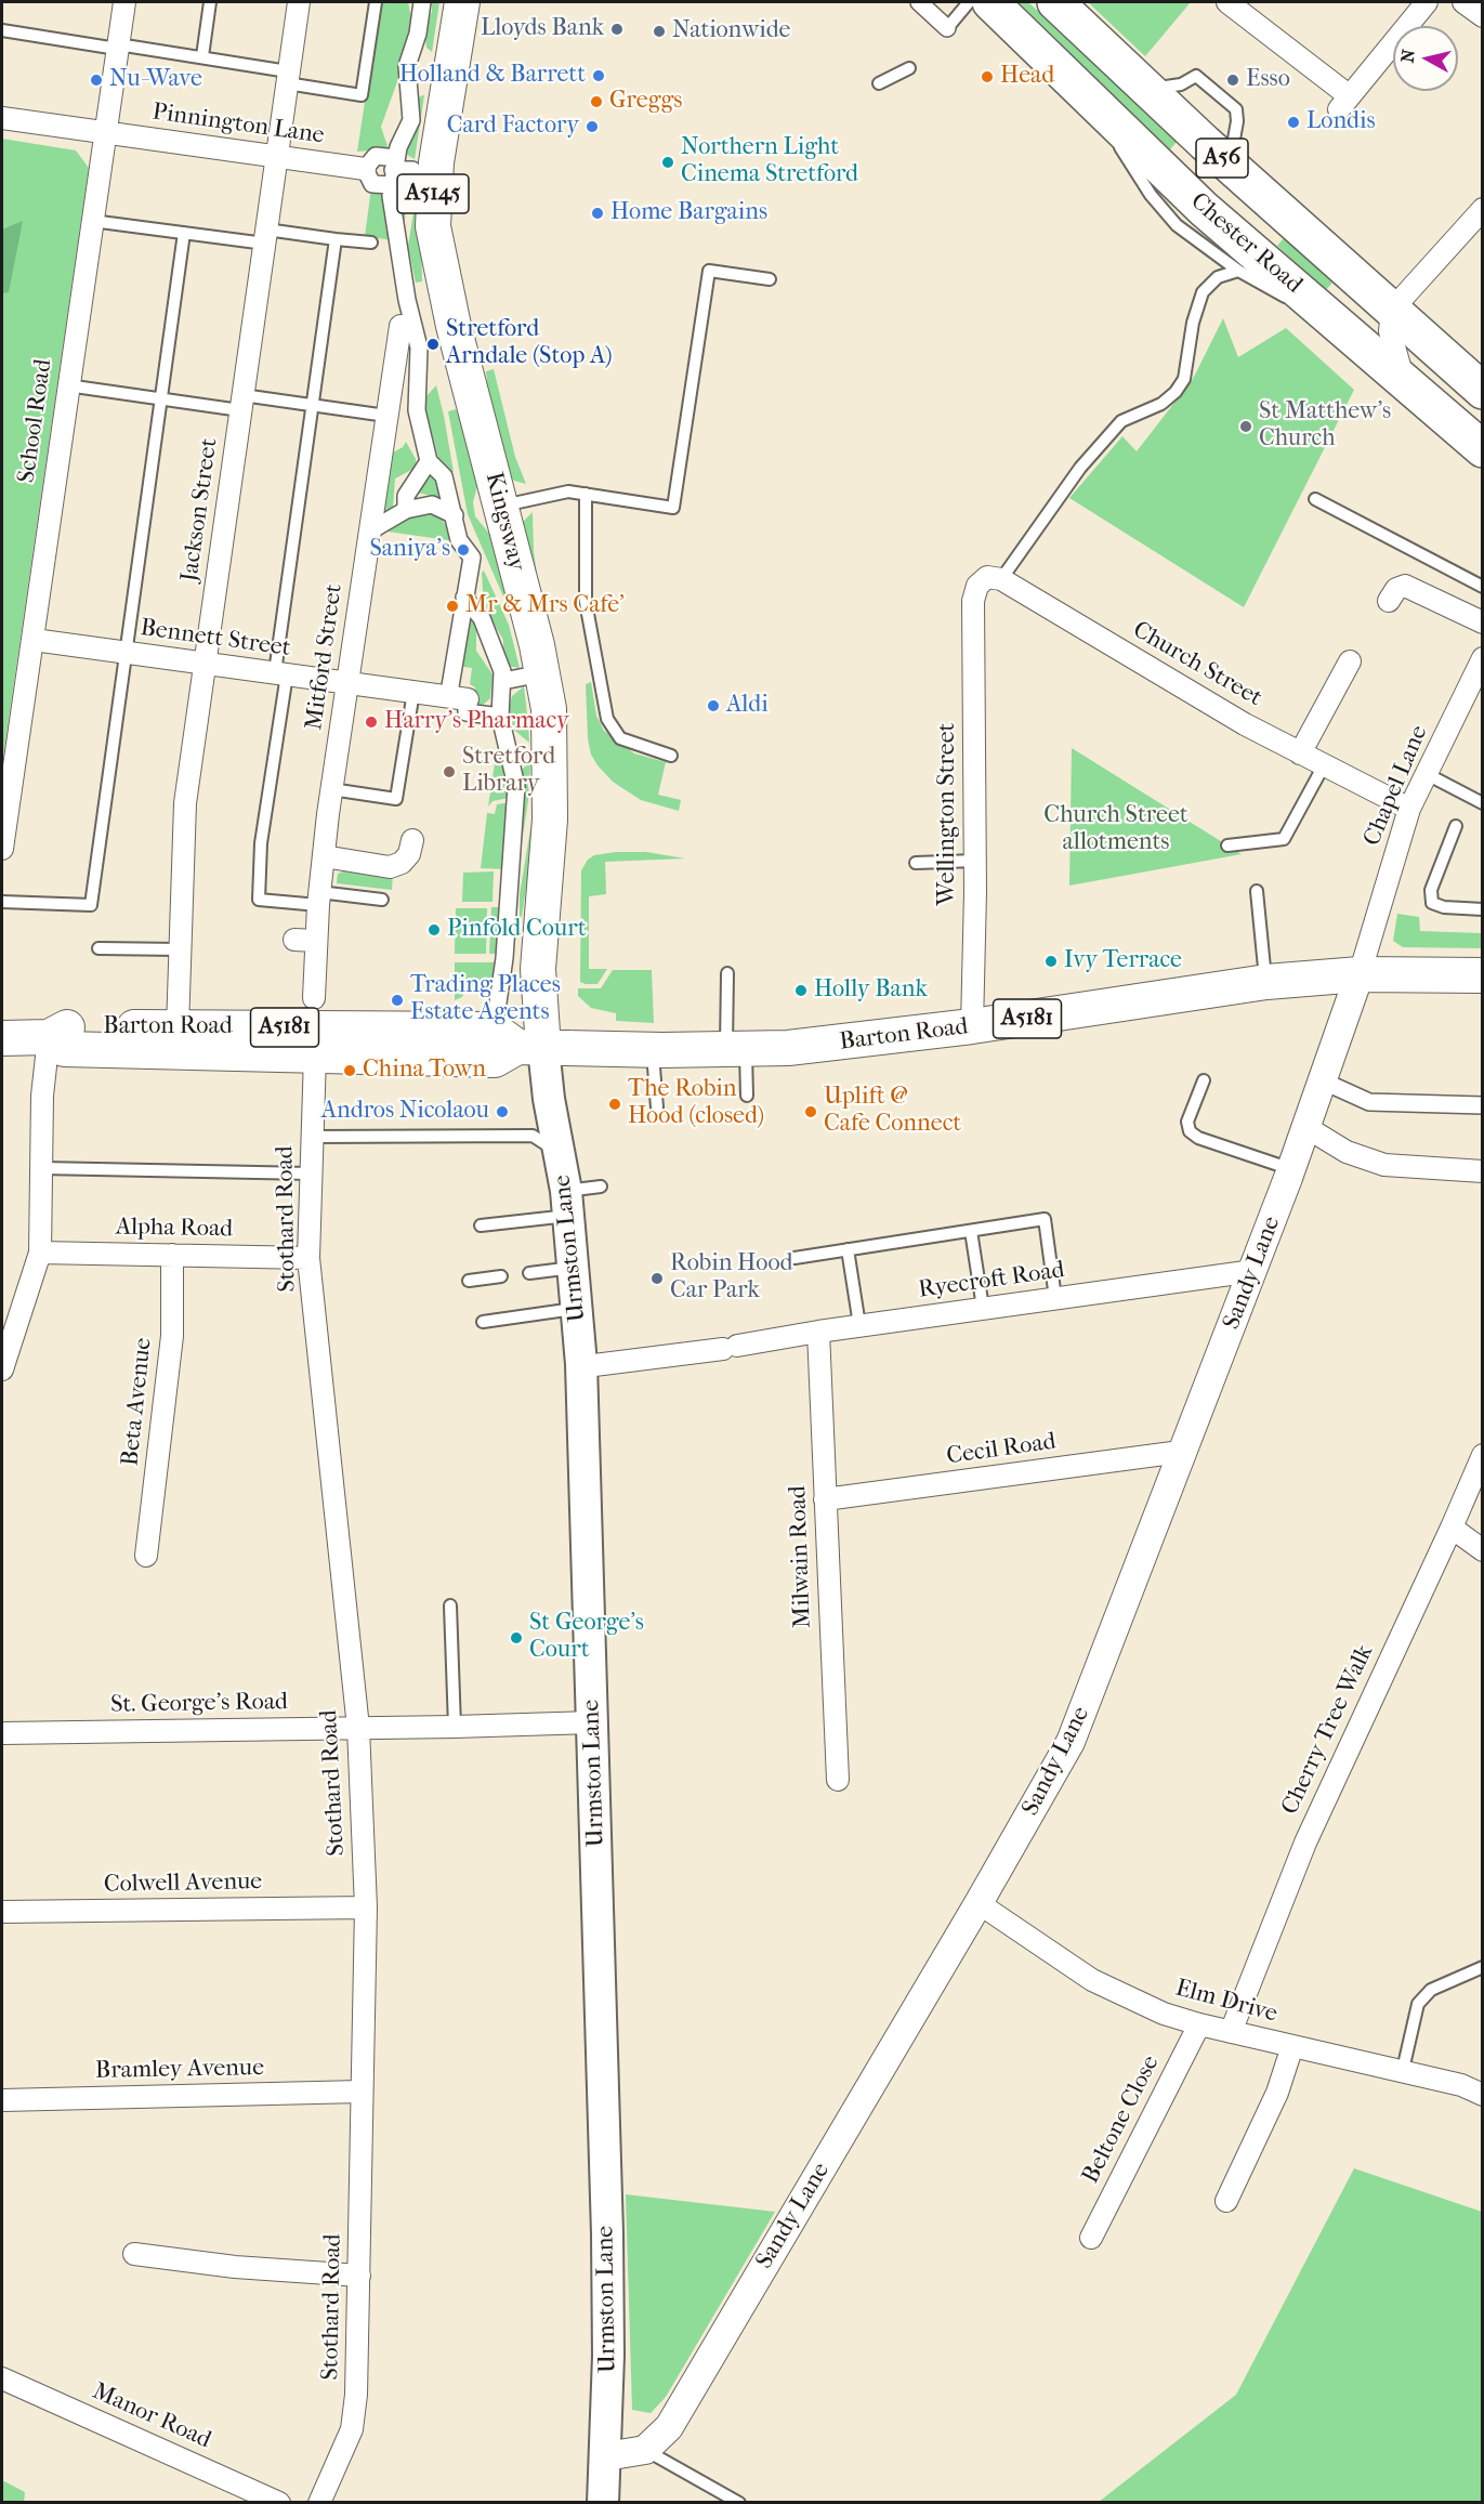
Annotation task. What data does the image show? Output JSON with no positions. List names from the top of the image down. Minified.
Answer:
{"streets":{"highway":["A56","Chester Road"],"main road":["A5145","Kingsway","A5181","Barton Road","Urmston Lane"],"street":["Pinnington Lane","School Road","Jackson Street","Bennett Street","Mitford Street","Church Street","Chapel Lane","Wellington Street","Stothard Road","Alpha Road","Sandy Lane","Ryecroft Road","Beta Avenue","Cecil Road","Milwain Road","St. George's Road","Cherry Tree Walk","Colwell Avenue","Elm Drive","Bramley Avenue","Beltone Close","Manor Road"]},"crossings":[["Pinnington Lane","School Road"],["Pinnington Lane","Jackson Street"],["School Road","Bennett Street"],["Jackson Street","Bennett Street"],["Jackson Street","Barton Road"],["Kingsway","Mitford Street"],["Kingsway","Barton Road"],["Kingsway","Urmston Lane"],["Bennett Street","Mitford Street"],["Mitford Street","Barton Road"],["Mitford Street","Stothard Road"],["Church Street","Chapel Lane"],["Church Street","Wellington Street"],["Chapel Lane","Barton Road"],["Chapel Lane","Sandy Lane"],["Wellington Street","Barton Road"],["Barton Road","Stothard Road"],["Barton Road","Urmston Lane"],["Barton Road","Sandy Lane"],["Stothard Road","Alpha Road"],["Stothard Road","St. George's Road"],["Stothard Road","Colwell Avenue"],["Stothard Road","Bramley Avenue"],["Alpha Road","Beta Avenue"],["Urmston Lane","Ryecroft Road"],["Urmston Lane","St. George's Road"],["Sandy Lane","Ryecroft Road"],["Sandy Lane","Cecil Road"],["Sandy Lane","Elm Drive"],["Ryecroft Road","Milwain Road"],["Cecil Road","Milwain Road"],["Cherry Tree Walk","Elm Drive"],["Elm Drive","Beltone Close"]],"parks":["Church Street allotments"],"places":["Lloyds Bank","Nationwide","Holland & Barrett","Head","Nu-Wave","Esso","Greggs","Londis","Card Factory","Northern Light Cinema Stretford","Home Bargains","Stretford Arndale (Stop A)","St Matthew's Church","Saniya's","Mr & Mrs Cafe’","Aldi","Harry's Pharmacy","Stretford Library","Pinfold Court","Ivy Terrace","Holly Bank","Trading Places Estate Agents","China Town","The Robin Hood (closed)","Andros Nicolaou","Uplift @ Cafe Connect","Robin Hood Car Park","St George's Court"],"north":"left"}
